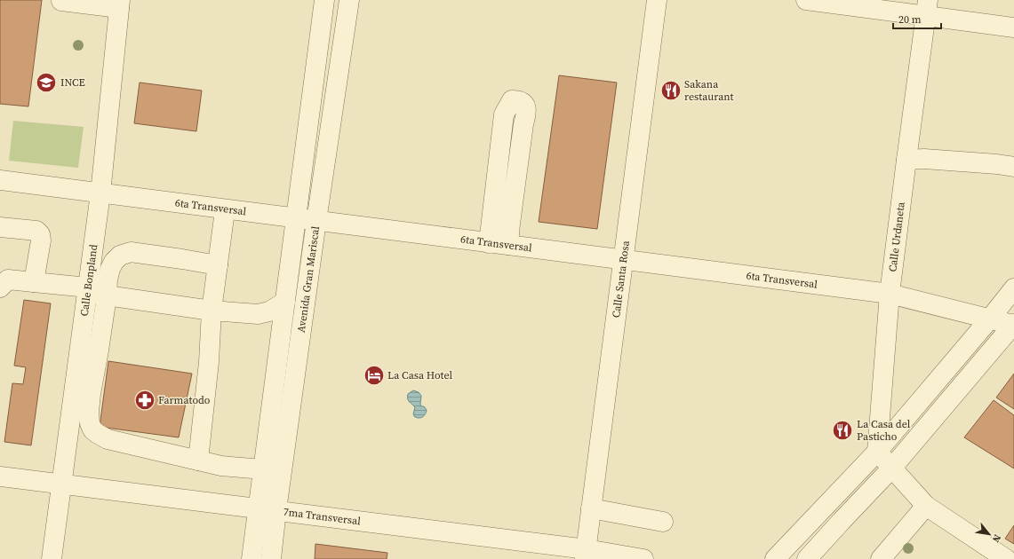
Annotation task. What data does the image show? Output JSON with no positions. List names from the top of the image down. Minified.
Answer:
{"streets":{"street":["6ta Transversal","Calle Urdaneta","Calle Bonpland","Avenida Gran Mariscal","Calle Santa Rosa","7ma Transversal"]},"crossings":[["6ta Transversal","Calle Urdaneta"],["6ta Transversal","Calle Bonpland"],["6ta Transversal","Avenida Gran Mariscal"],["6ta Transversal","Calle Santa Rosa"],["Calle Bonpland","7ma Transversal"],["Avenida Gran Mariscal","7ma Transversal"],["Calle Santa Rosa","7ma Transversal"]],"places":{"school or university":["INCE"],"restaurant":["Sakana restaurant","La Casa del Pasticho"],"hotel":["La Casa Hotel"],"pharmacy":["Farmatodo"]},"scale_bar":"20 m","north":"bottom right"}
